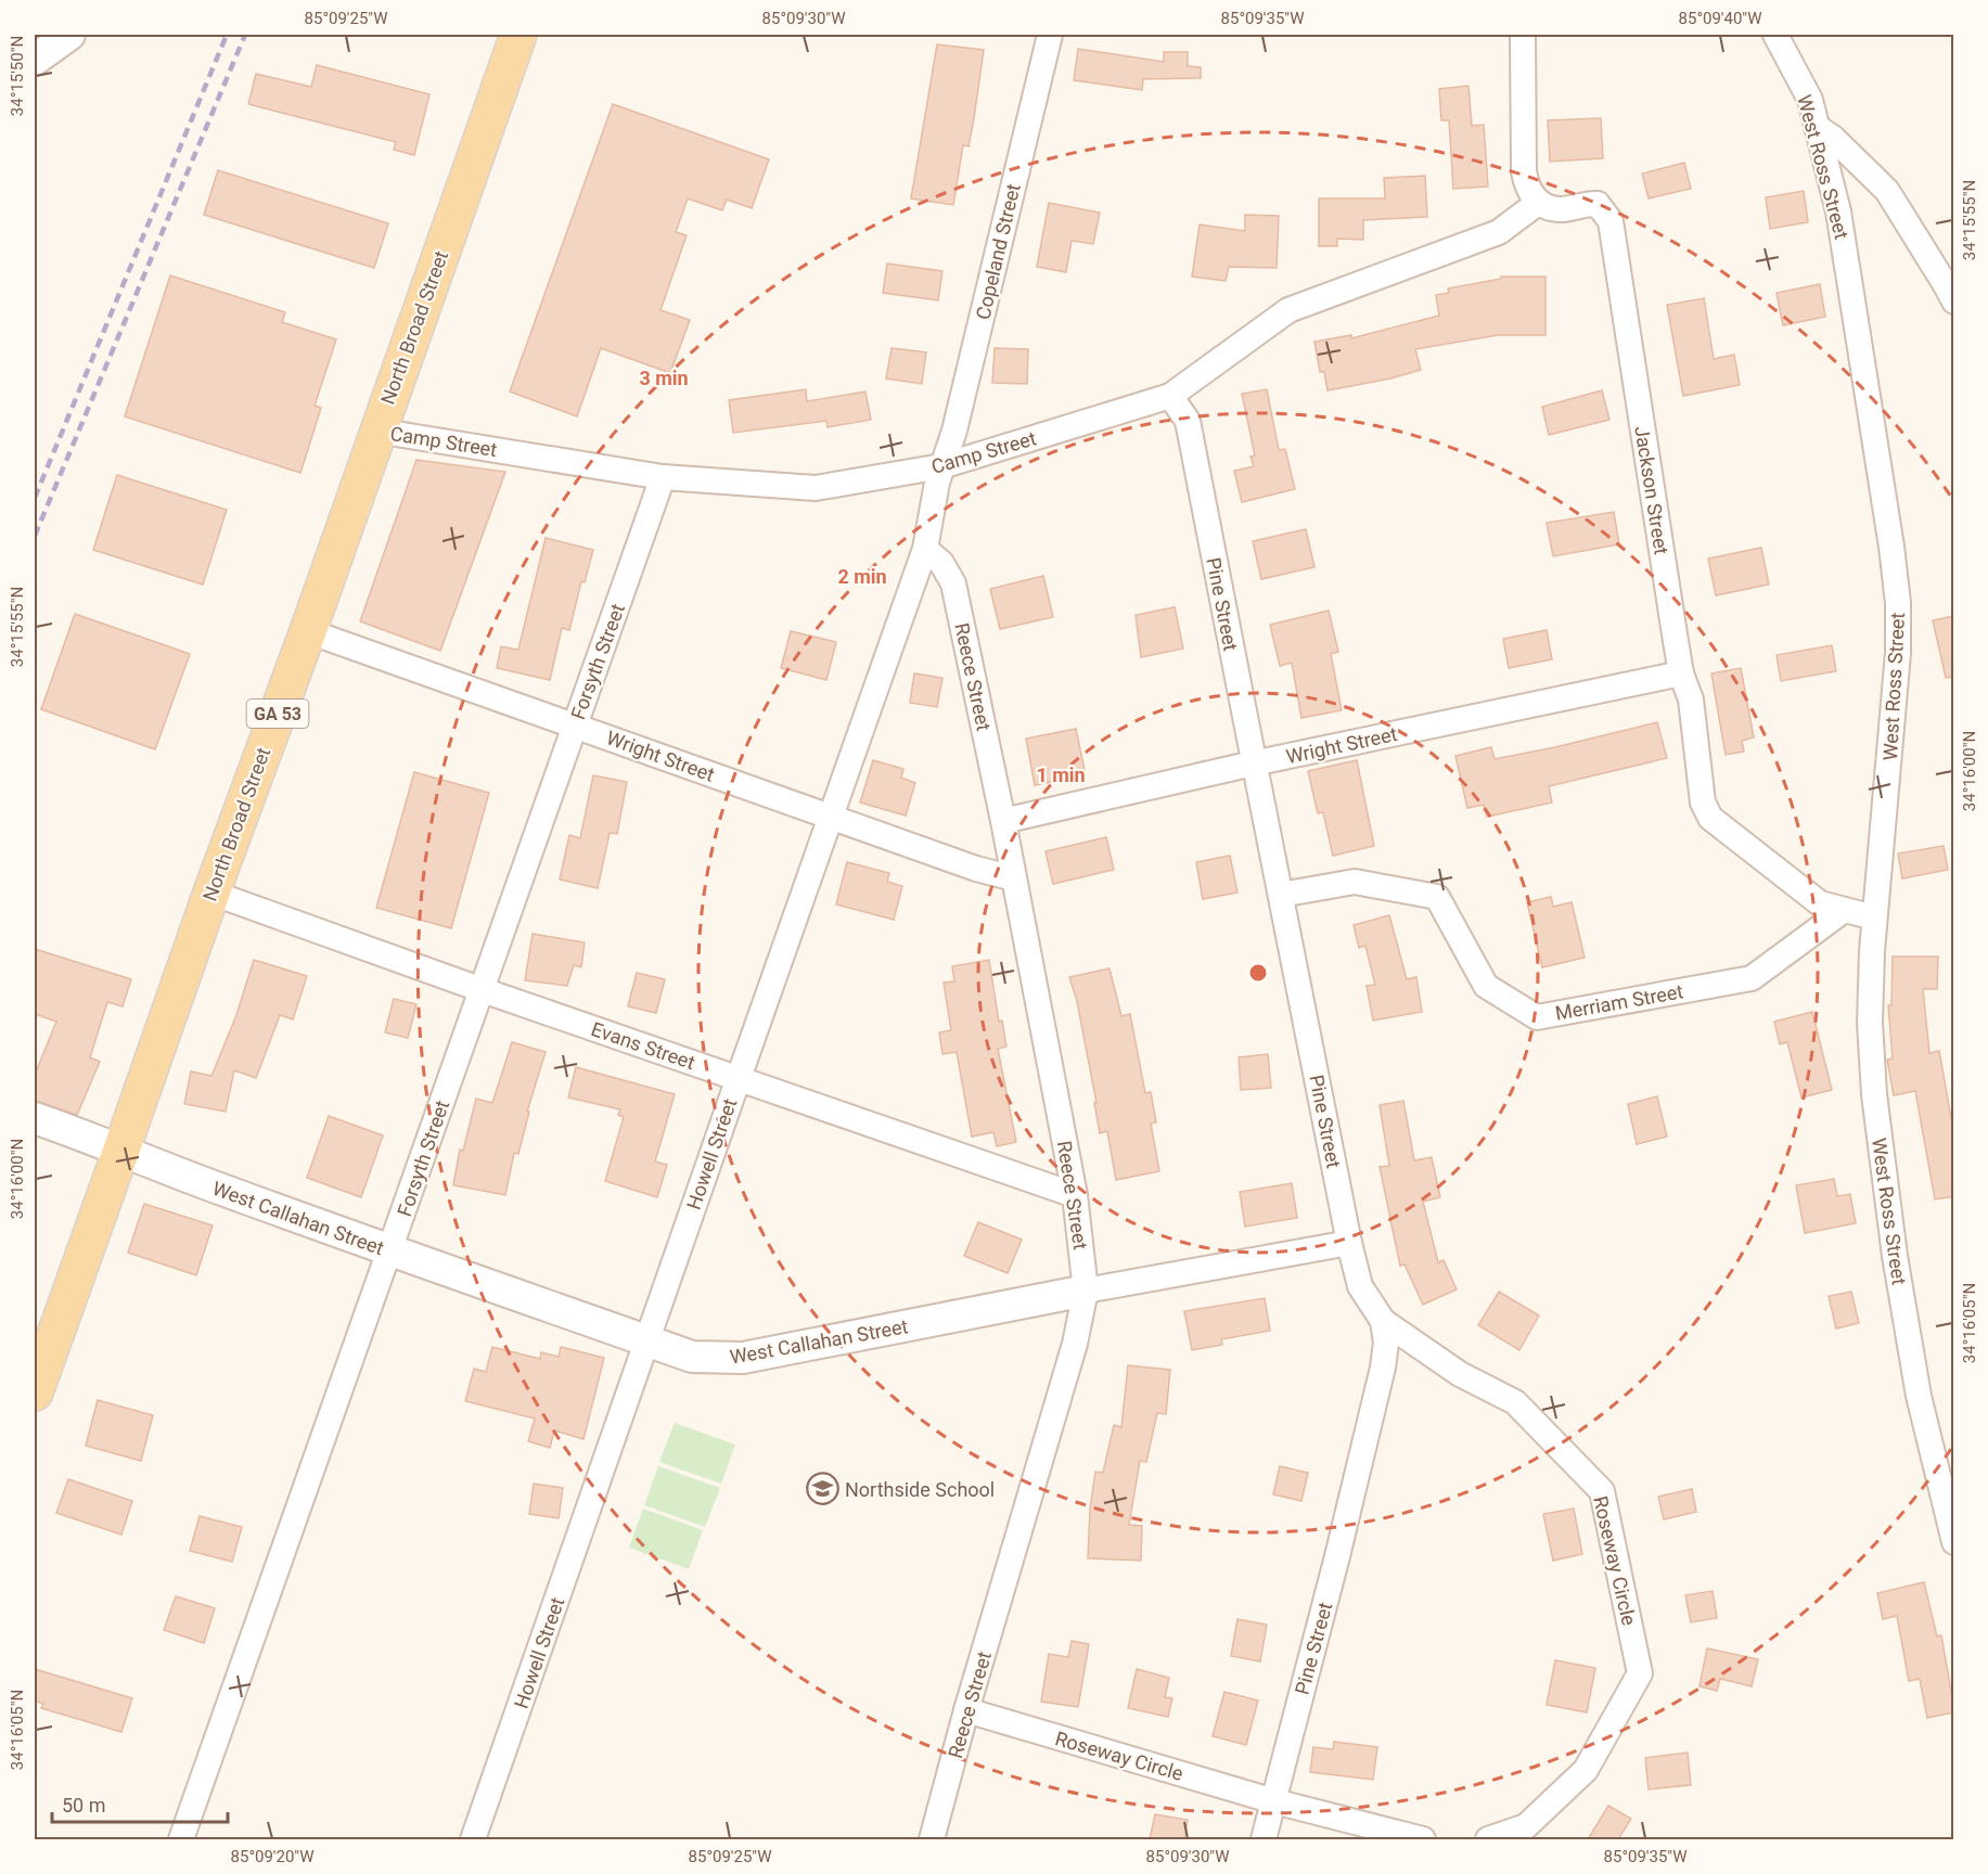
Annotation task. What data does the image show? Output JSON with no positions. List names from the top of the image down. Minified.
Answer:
{"streets":{"main road":["North Broad Street","GA 53"],"street":["West Ross Street","Copeland Street","Camp Street","Jackson Street","Pine Street","Forsyth Street","Reece Street","Wright Street","Merriam Street","Evans Street","Howell Street","West Callahan Street","Roseway Circle"]},"crossings":[["West Ross Street","Jackson Street"],["Copeland Street","Camp Street"],["Copeland Street","Howell Street"],["North Broad Street","Camp Street"],["North Broad Street","Wright Street"],["North Broad Street","Evans Street"],["North Broad Street","West Callahan Street"],["Camp Street","Jackson Street"],["Camp Street","Pine Street"],["Camp Street","Forsyth Street"],["Camp Street","Howell Street"],["Jackson Street","Wright Street"],["Jackson Street","Merriam Street"],["Pine Street","Wright Street"],["Pine Street","Merriam Street"],["Pine Street","West Callahan Street"],["Pine Street","Roseway Circle"],["Forsyth Street","Wright Street"],["Forsyth Street","Evans Street"],["Forsyth Street","West Callahan Street"],["Reece Street","Wright Street"],["Reece Street","Evans Street"],["Reece Street","Howell Street"],["Reece Street","West Callahan Street"],["Reece Street","Roseway Circle"],["Wright Street","Howell Street"],["Evans Street","Howell Street"],["Howell Street","West Callahan Street"]],"places":{"school or university":["Northside School"]},"scale_bar":"50 m","coordinates":["85°09'25\"W","85°09'30\"W","85°09'35\"W","85°09'40\"W","34°15'50\"N","34°15'55\"N","34°16'00\"N","34°16'05\"N","85°09'20\"W"],"rings":["3 min","2 min","1 min"]}
